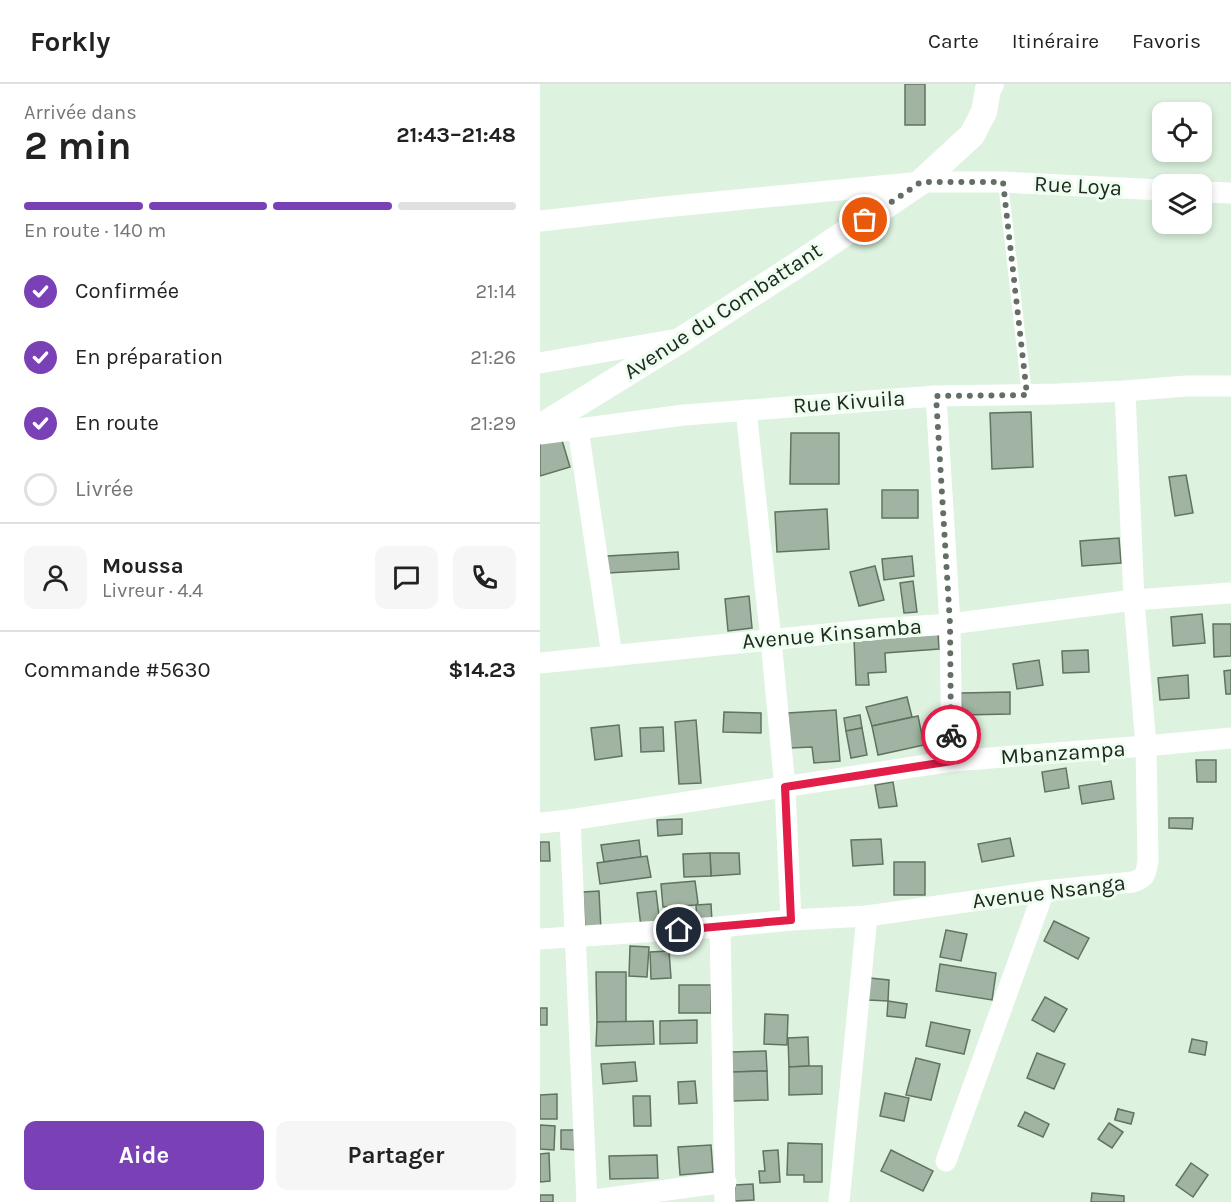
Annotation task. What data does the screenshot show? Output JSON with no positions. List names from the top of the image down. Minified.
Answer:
{"streets":{"street":["Rue Loya","Avenue du Combattant","Rue Kivuila","Avenue Kinsamba","Mbanzampa","Avenue Nsanga"]},"crossings":[["Rue Loya","Avenue du Combattant"],["Rue Kivuila","Avenue Nsanga"],["Avenue Kinsamba","Avenue Nsanga"],["Mbanzampa","Avenue Nsanga"]],"page":{"header":"Forkly","nav":["Carte","Itinéraire","Favoris"],"heading":["2 min","Arrivée dans","21:43–21:48"],"panel":["Moussa","Livreur · 4.4","Commande #5630","$14.23"],"bar":"En route · 140 m","list":[["Confirmée","21:14"],["En préparation","21:26"],["En route","21:29"],"Livrée"],"buttons":["Aide","Partager"]}}
